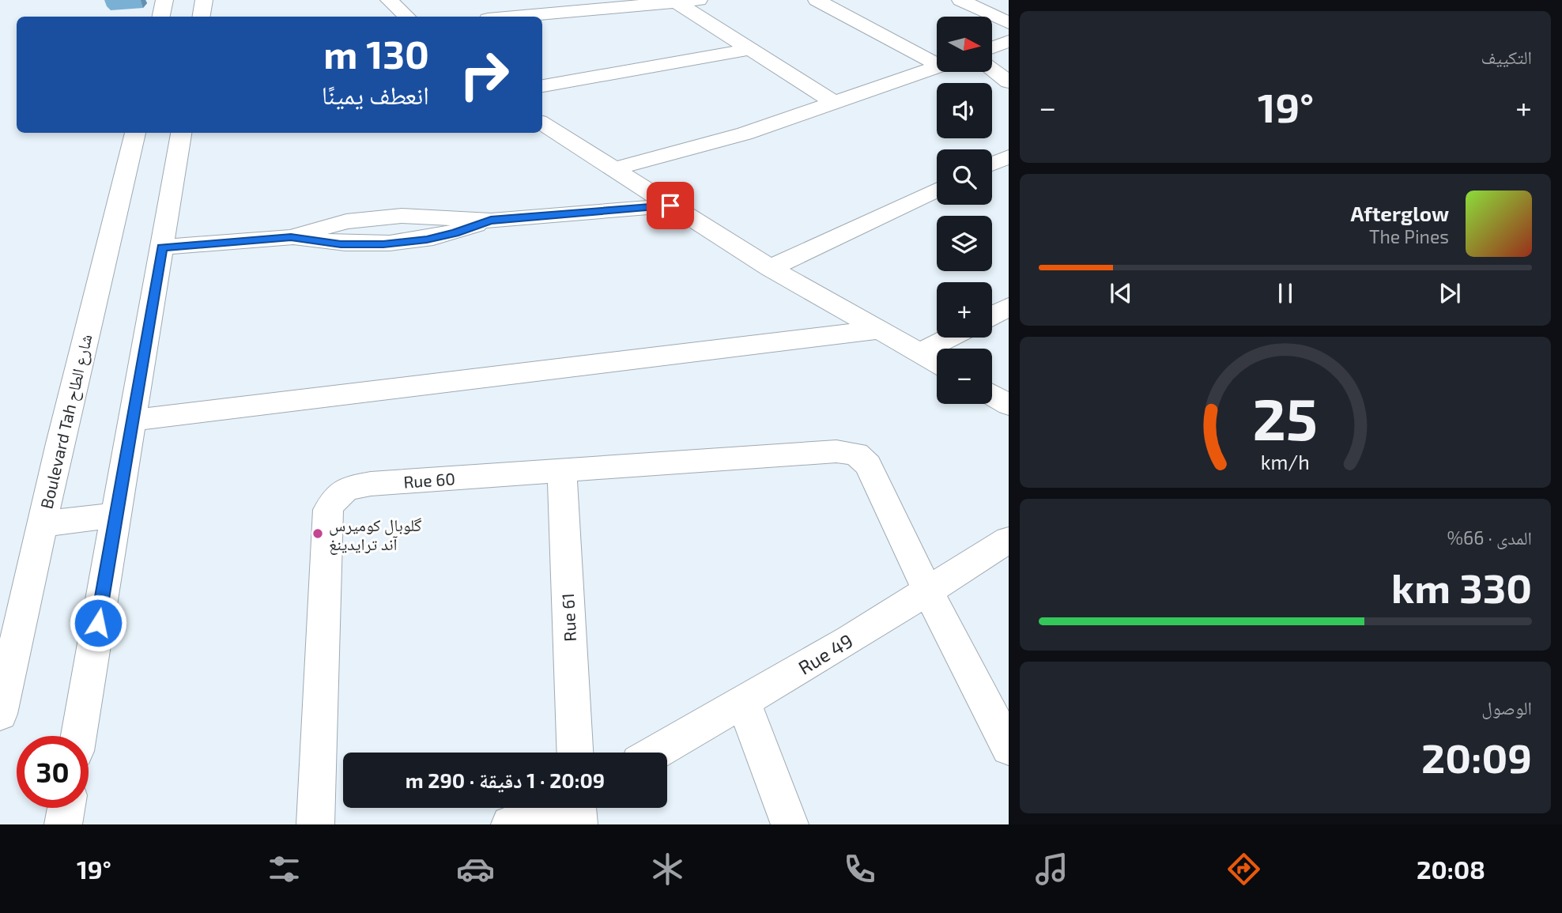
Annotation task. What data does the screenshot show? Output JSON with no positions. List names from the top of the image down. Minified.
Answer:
{"streets":{"street":["Boulevard Tah شارع الطاح","Rue 60","Rue 61","Rue 49"]},"crossings":[["Rue 60","Rue 61"],["Rue 60","Rue 49"]],"places":["گلوبال كوميرس آند ترايدينغ"],"north":"right","page":{"tile":["التكييف",["المدى · 66%","330 km"],["الوصول","20:09"]],"map_buttons":["+","−"],"turn":["130 m","انعطف يمينًا"],"heat":["−","19°","+"],"song":["Afterglow","The Pines"],"limit":"30","trip":"20:09 · 1 دقيقة · 290 m","tabs":["20:08","19°"],"gauge":["25","km/h"]}}
